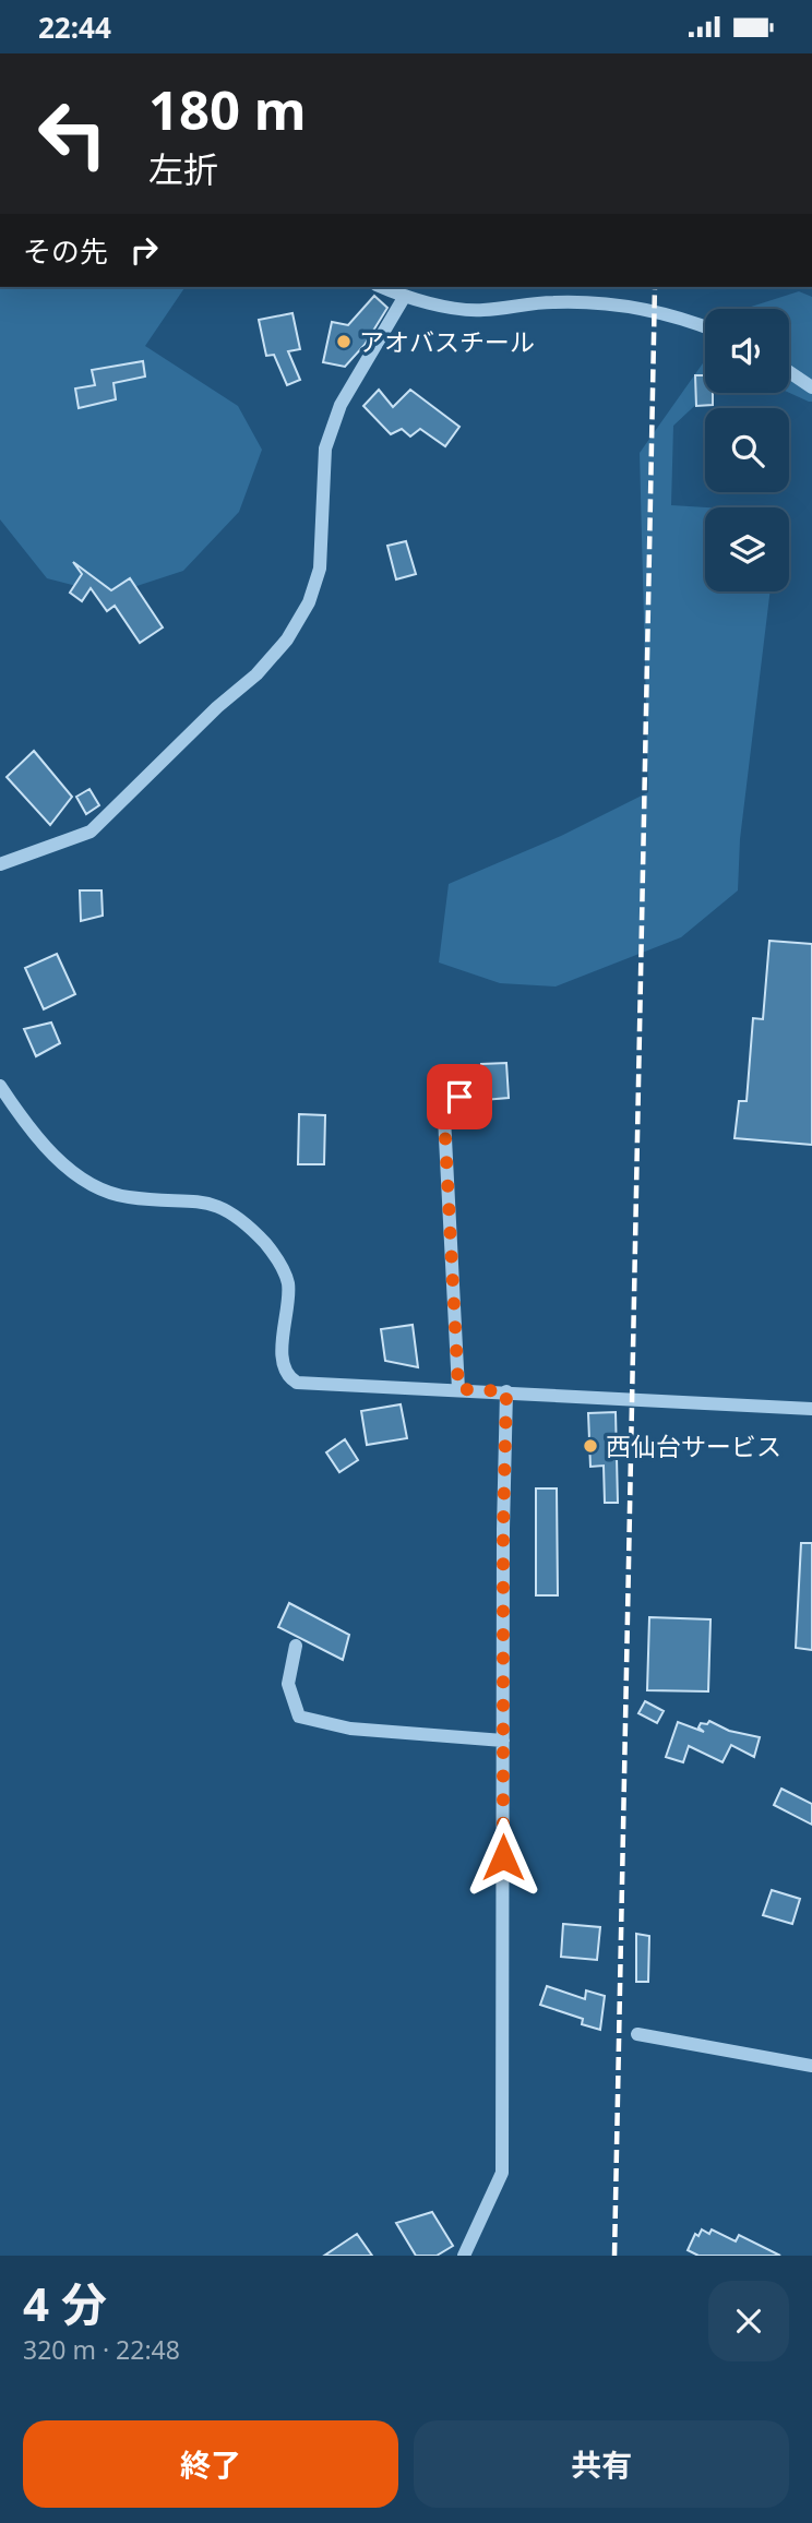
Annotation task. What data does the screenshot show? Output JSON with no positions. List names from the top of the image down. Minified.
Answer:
{"places":["アオバスチール","西仙台サービス"],"page":{"status":"22:44","turn":["180 m","左折"],"then":"その先","heading":["4 分","320 m · 22:48"],"buttons":["終了","共有"]}}
